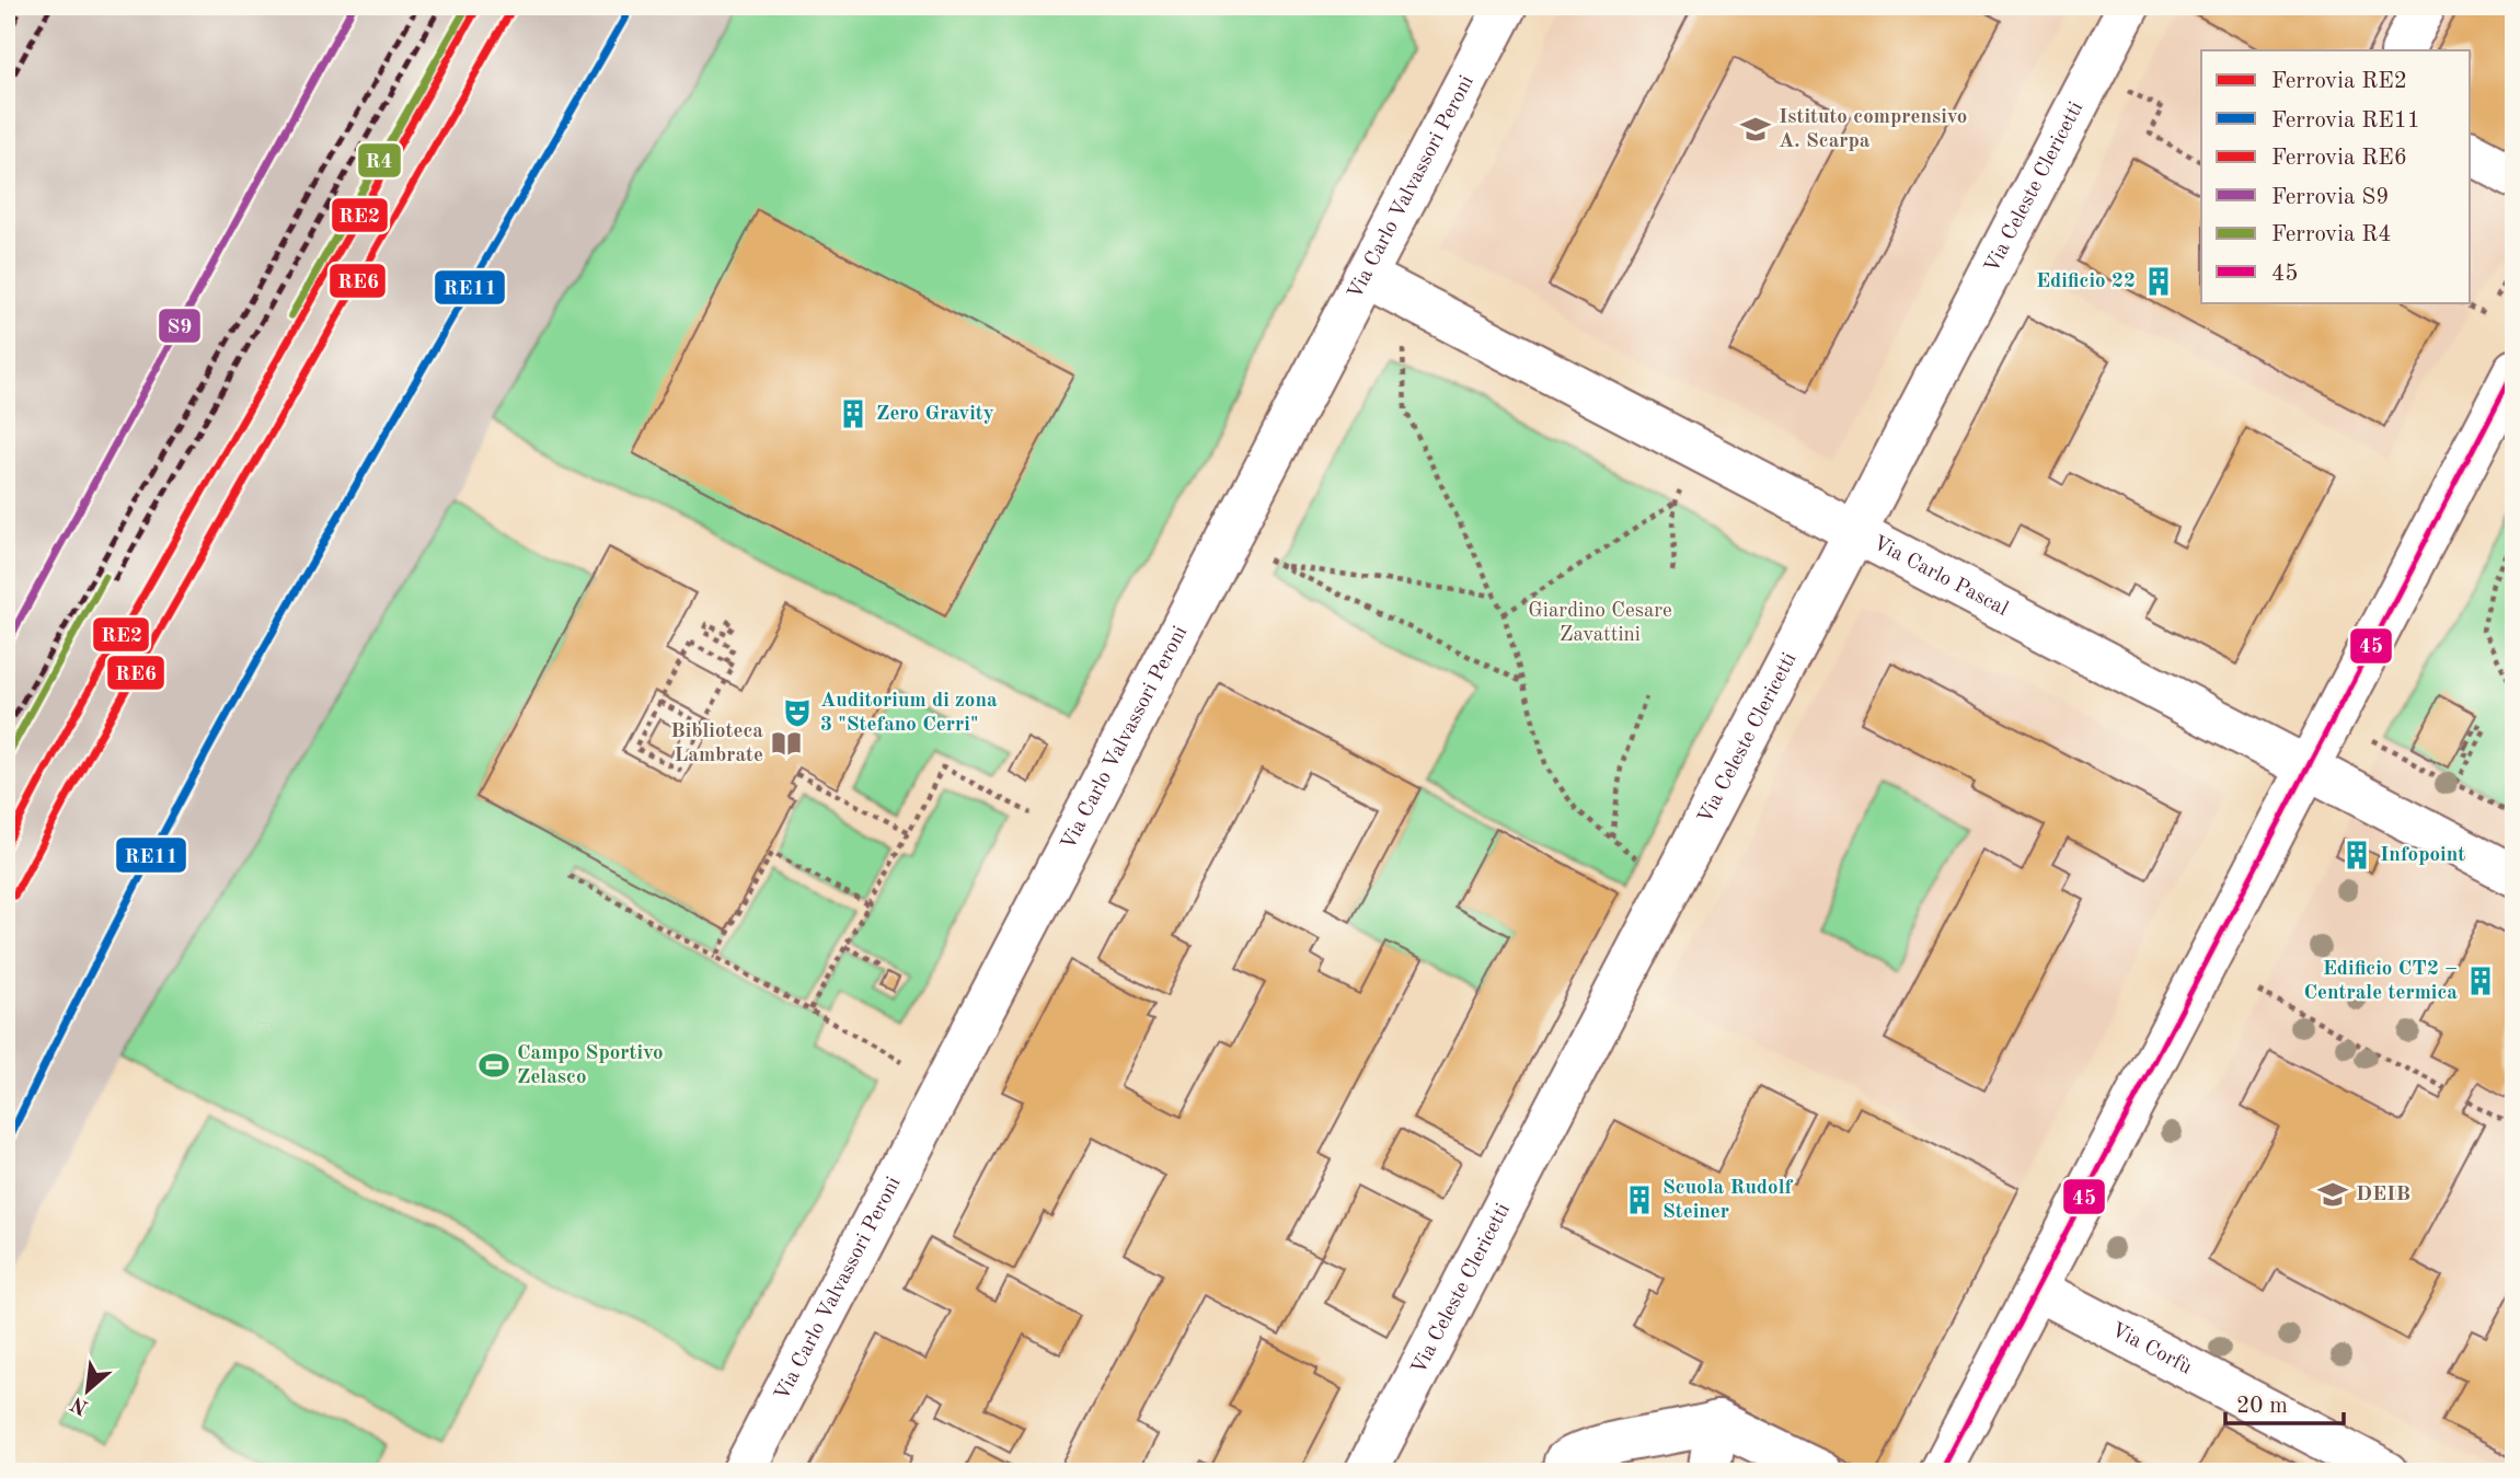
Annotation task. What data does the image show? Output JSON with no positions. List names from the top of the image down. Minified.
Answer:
{"streets":{"street":["Via Carlo Valvassori Peroni","Via Celeste Clericetti","Via Carlo Pascal","Via Corfù"]},"crossings":[["Via Carlo Valvassori Peroni","Via Carlo Pascal"],["Via Celeste Clericetti","Via Carlo Pascal"]],"parks":["Giardino Cesare Zavattini"],"places":{"school or university":["Istituto comprensivo A. Scarpa","DEIB"],"building":["Edificio 22","Zero Gravity","Infopoint","Edificio CT2 – Centrale termica","Scuola Rudolf Steiner"],"theatre":["Auditorium di zona 3 \"Stefano Cerri\""],"library":["Biblioteca Lambrate"],"sports":["Campo Sportivo Zelasco"]},"lines":["rail line RE2","rail line RE11","rail line S9","rail line R4","rail line RE6","transit line 45"],"legend":["Ferrovia RE2","Ferrovia RE11","Ferrovia RE6","Ferrovia S9","Ferrovia R4","45"],"scale_bar":"20 m","north":"bottom left"}
